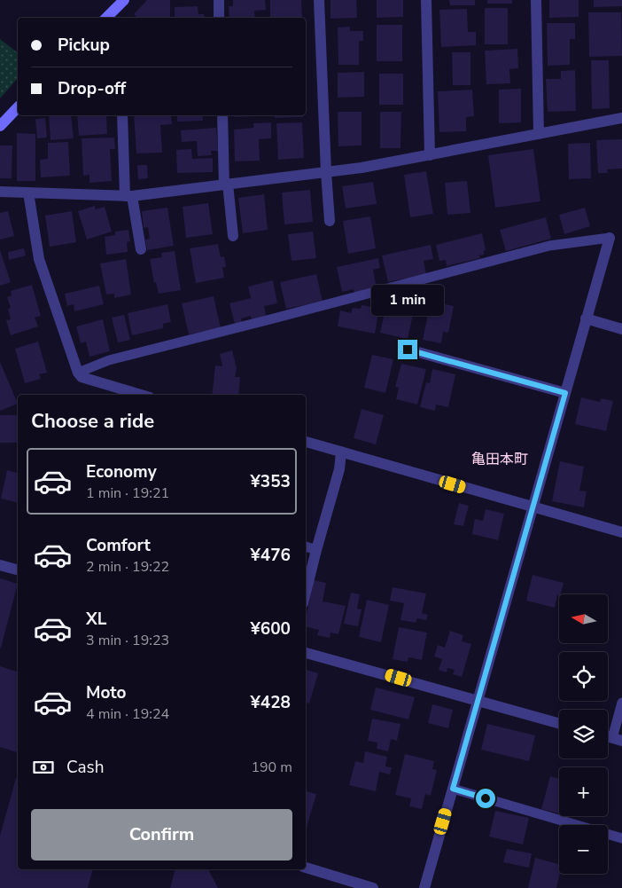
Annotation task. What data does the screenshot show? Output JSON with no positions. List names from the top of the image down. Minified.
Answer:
{"districts":["亀田本町"],"north":"left","page":{"banner":["Pickup","Drop-off"],"bubble":"1 min","heading":"Choose a ride","list":[{"name":"Economy","note":"1 min · 19:21","value":"¥353"},{"name":"Comfort","note":"2 min · 19:22","value":"¥476"},{"name":"XL","note":"3 min · 19:23","value":"¥600"},{"name":"Moto","note":"4 min · 19:24","value":"¥428"}],"map_buttons":["+","−"],"pay":["Cash","190 m"],"buttons":"Confirm"}}
